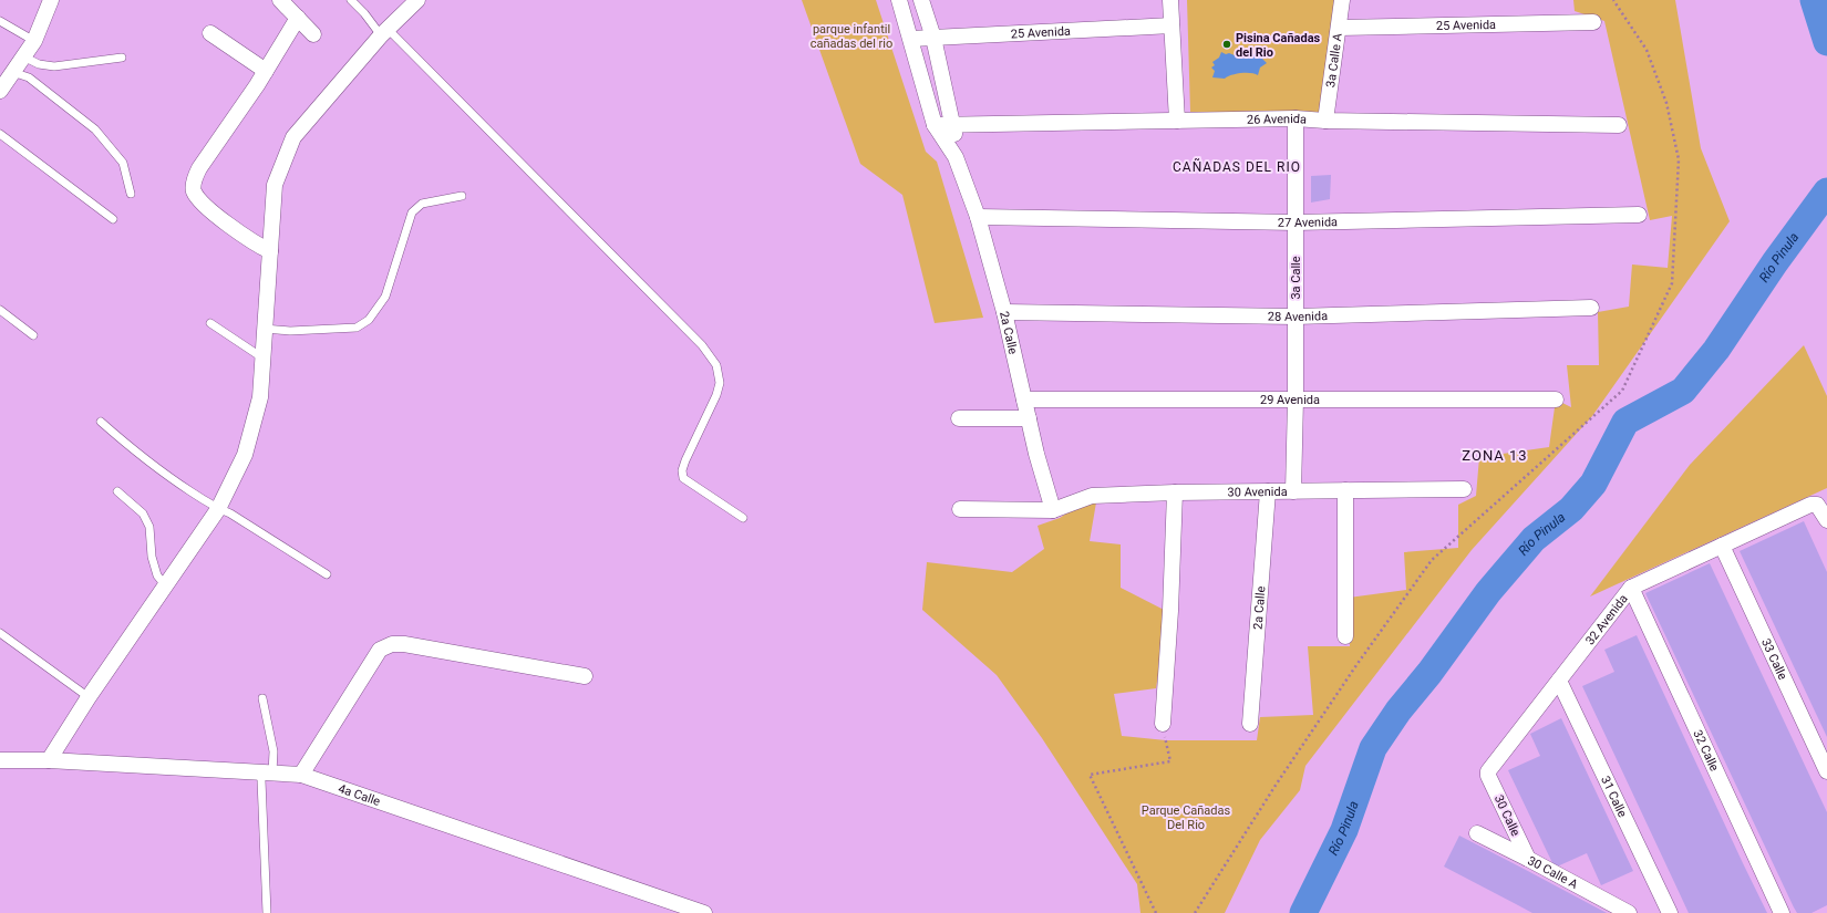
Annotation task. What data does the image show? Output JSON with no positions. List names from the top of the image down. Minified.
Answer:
{"streets":{"street":["25 Avenida","3a Calle A","26 Avenida","27 Avenida","3a Calle","28 Avenida","2a Calle","29 Avenida","30 Avenida","32 Avenida","33 Calle","32 Calle","4a Calle","31 Calle","30 Calle","30 Calle A"]},"crossings":[["25 Avenida","3a Calle A"],["25 Avenida","2a Calle"],["3a Calle A","26 Avenida"],["26 Avenida","3a Calle"],["26 Avenida","2a Calle"],["27 Avenida","3a Calle"],["27 Avenida","2a Calle"],["3a Calle","28 Avenida"],["3a Calle","29 Avenida"],["3a Calle","30 Avenida"],["28 Avenida","2a Calle"],["2a Calle","29 Avenida"],["2a Calle","30 Avenida"],["32 Avenida","33 Calle"],["32 Avenida","32 Calle"],["32 Avenida","31 Calle"],["32 Avenida","30 Calle"],["30 Calle","30 Calle A"]],"districts":["CAÑADAS DEL RIO","ZONA 13"],"water":["Río Pinula"],"parks":["parque infantil cañadas del rio","Parque Cañadas Del Rio"],"places":["Pisina Cañadas del Rio"]}
